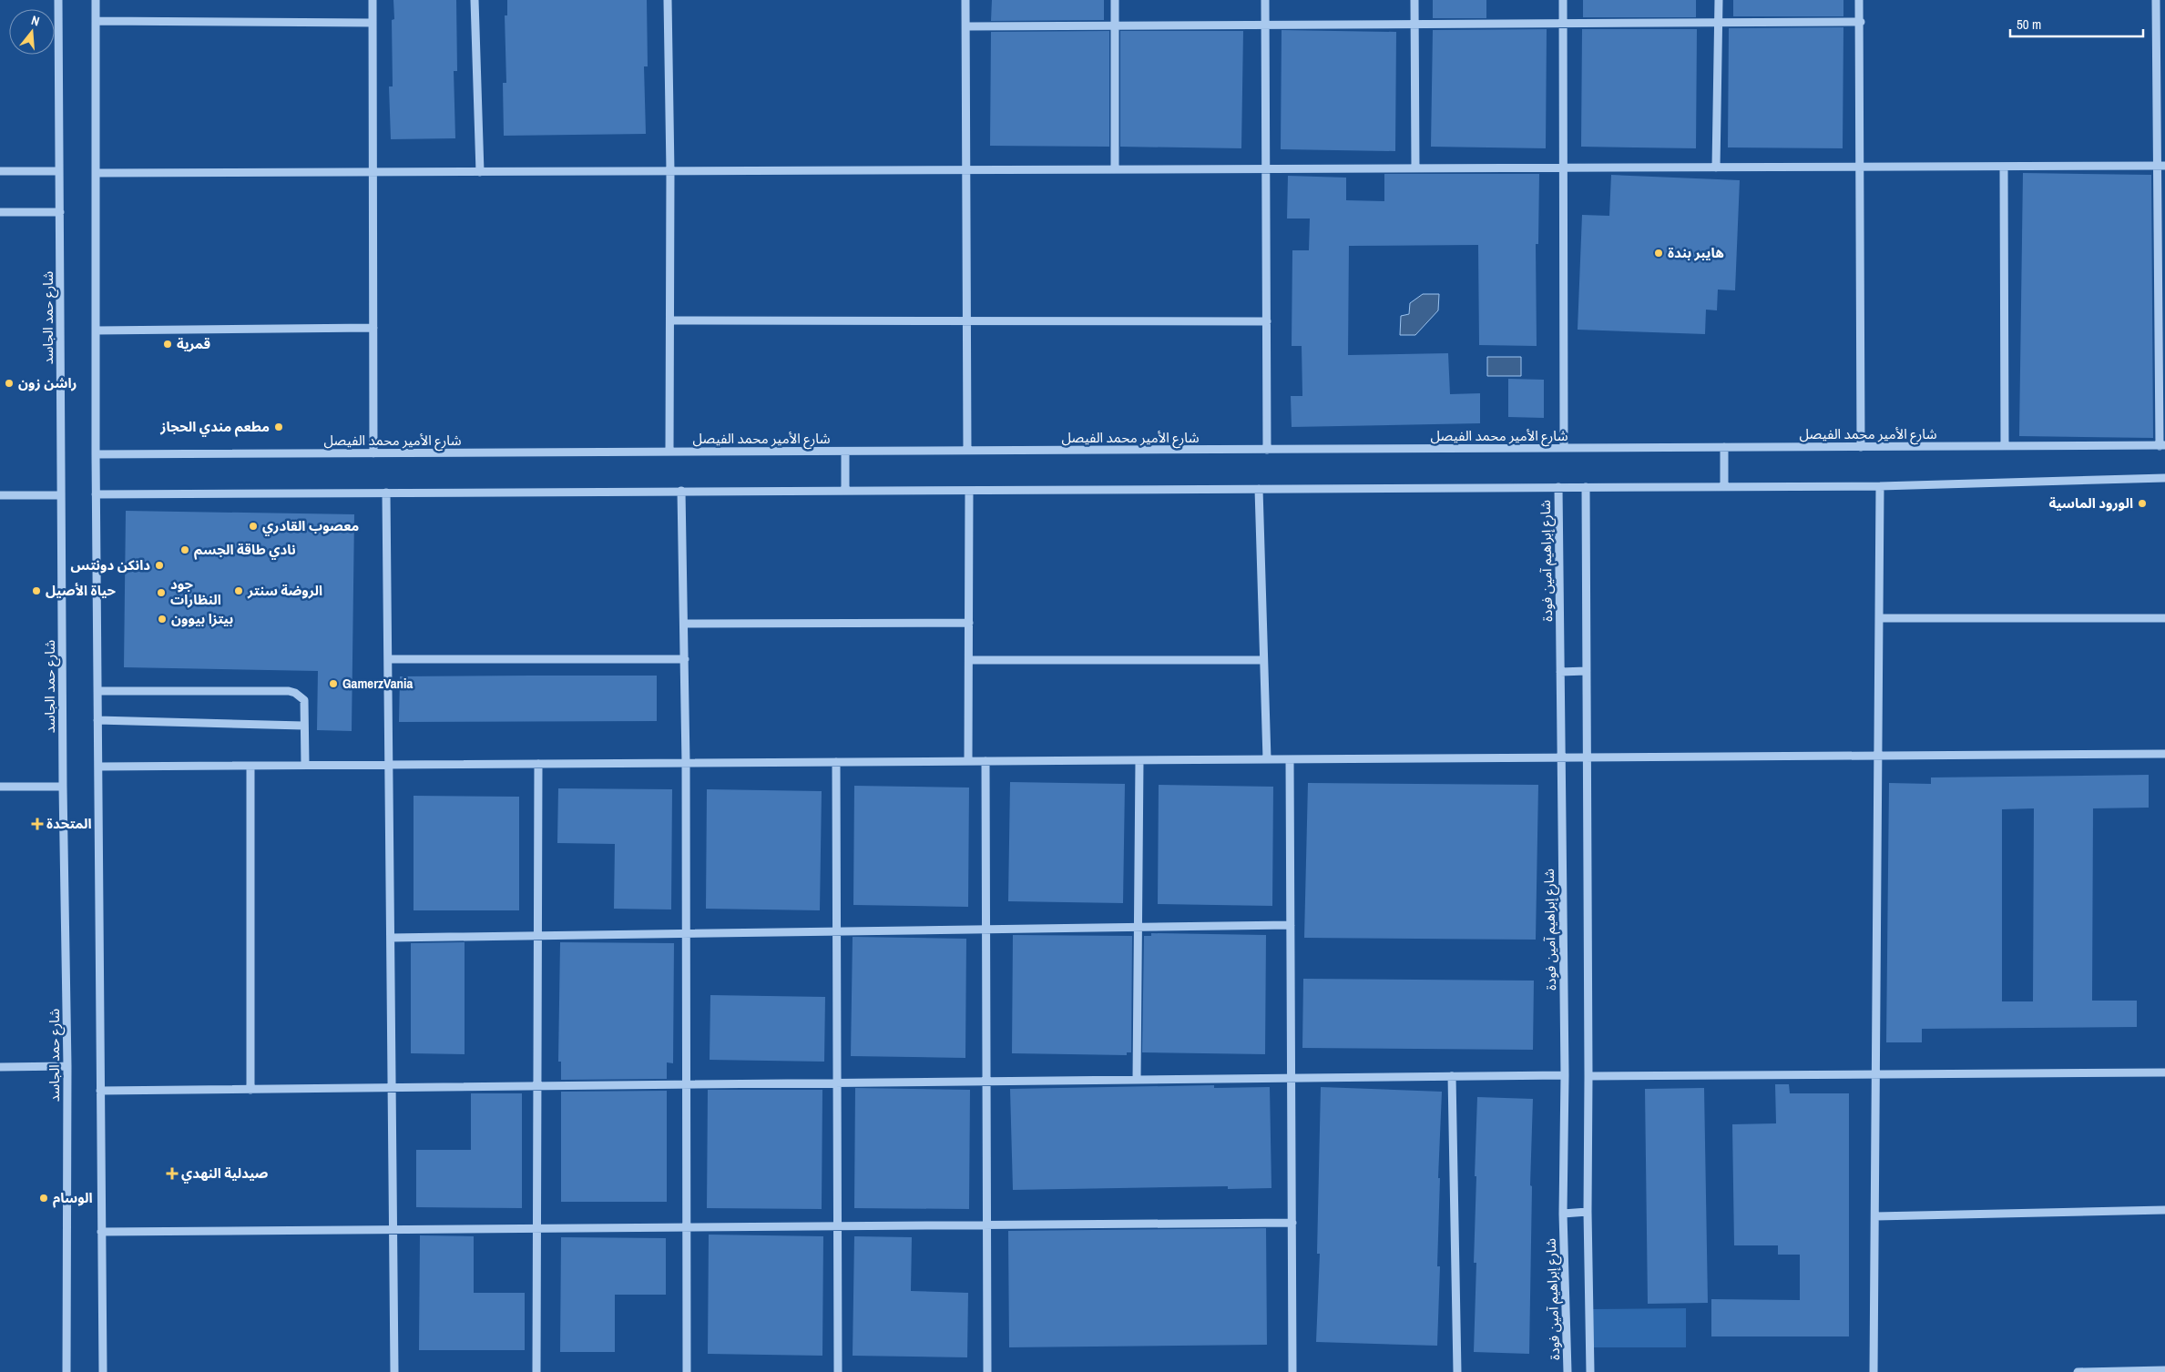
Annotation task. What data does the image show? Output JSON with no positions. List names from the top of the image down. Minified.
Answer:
{"streets":{"street":["شارع حمد الجاسد","شارع الأمير محمد الفيصل","شارع إبراهيم آمين فودة"]},"places":{"other":["هايبر بندة","قمرية","راشن زون","مطعم مندي الحجاز","الورود الماسية","معصوب القادري","نادي طاقة الجسم","دانكن دونتس","حياة الأصيل","الروضة سنتر","جود النظارات","بيتزا بيوون","GamerzVania","الوسام"],"health":["المتحدة","صيدلية النهدي"]},"scale_bar":"50 m","north":"top"}
